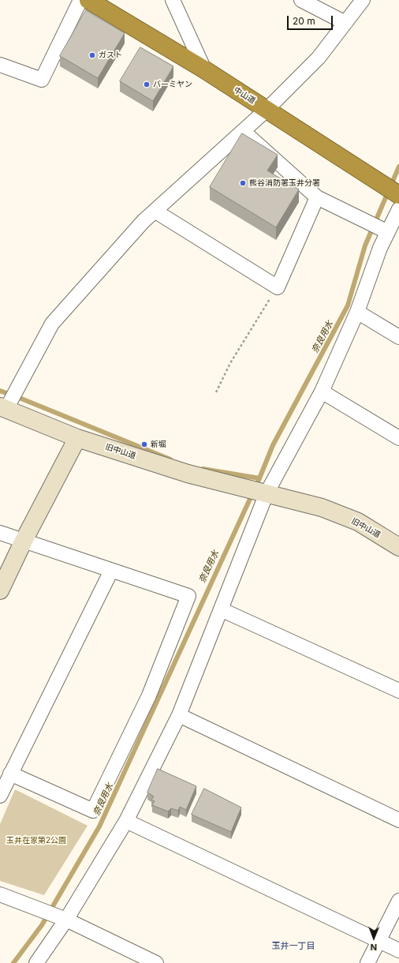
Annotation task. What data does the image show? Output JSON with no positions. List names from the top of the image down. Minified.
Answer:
{"streets":{"highway":["中山道"],"main road":["旧中山道"]},"districts":["玉井一丁目"],"water":["奈良用水"],"parks":["玉井在家第2公園"],"places":["ガスト","バーミヤン","熊谷消防署玉井分署","新堀"],"scale_bar":"20 m","north":"bottom"}
